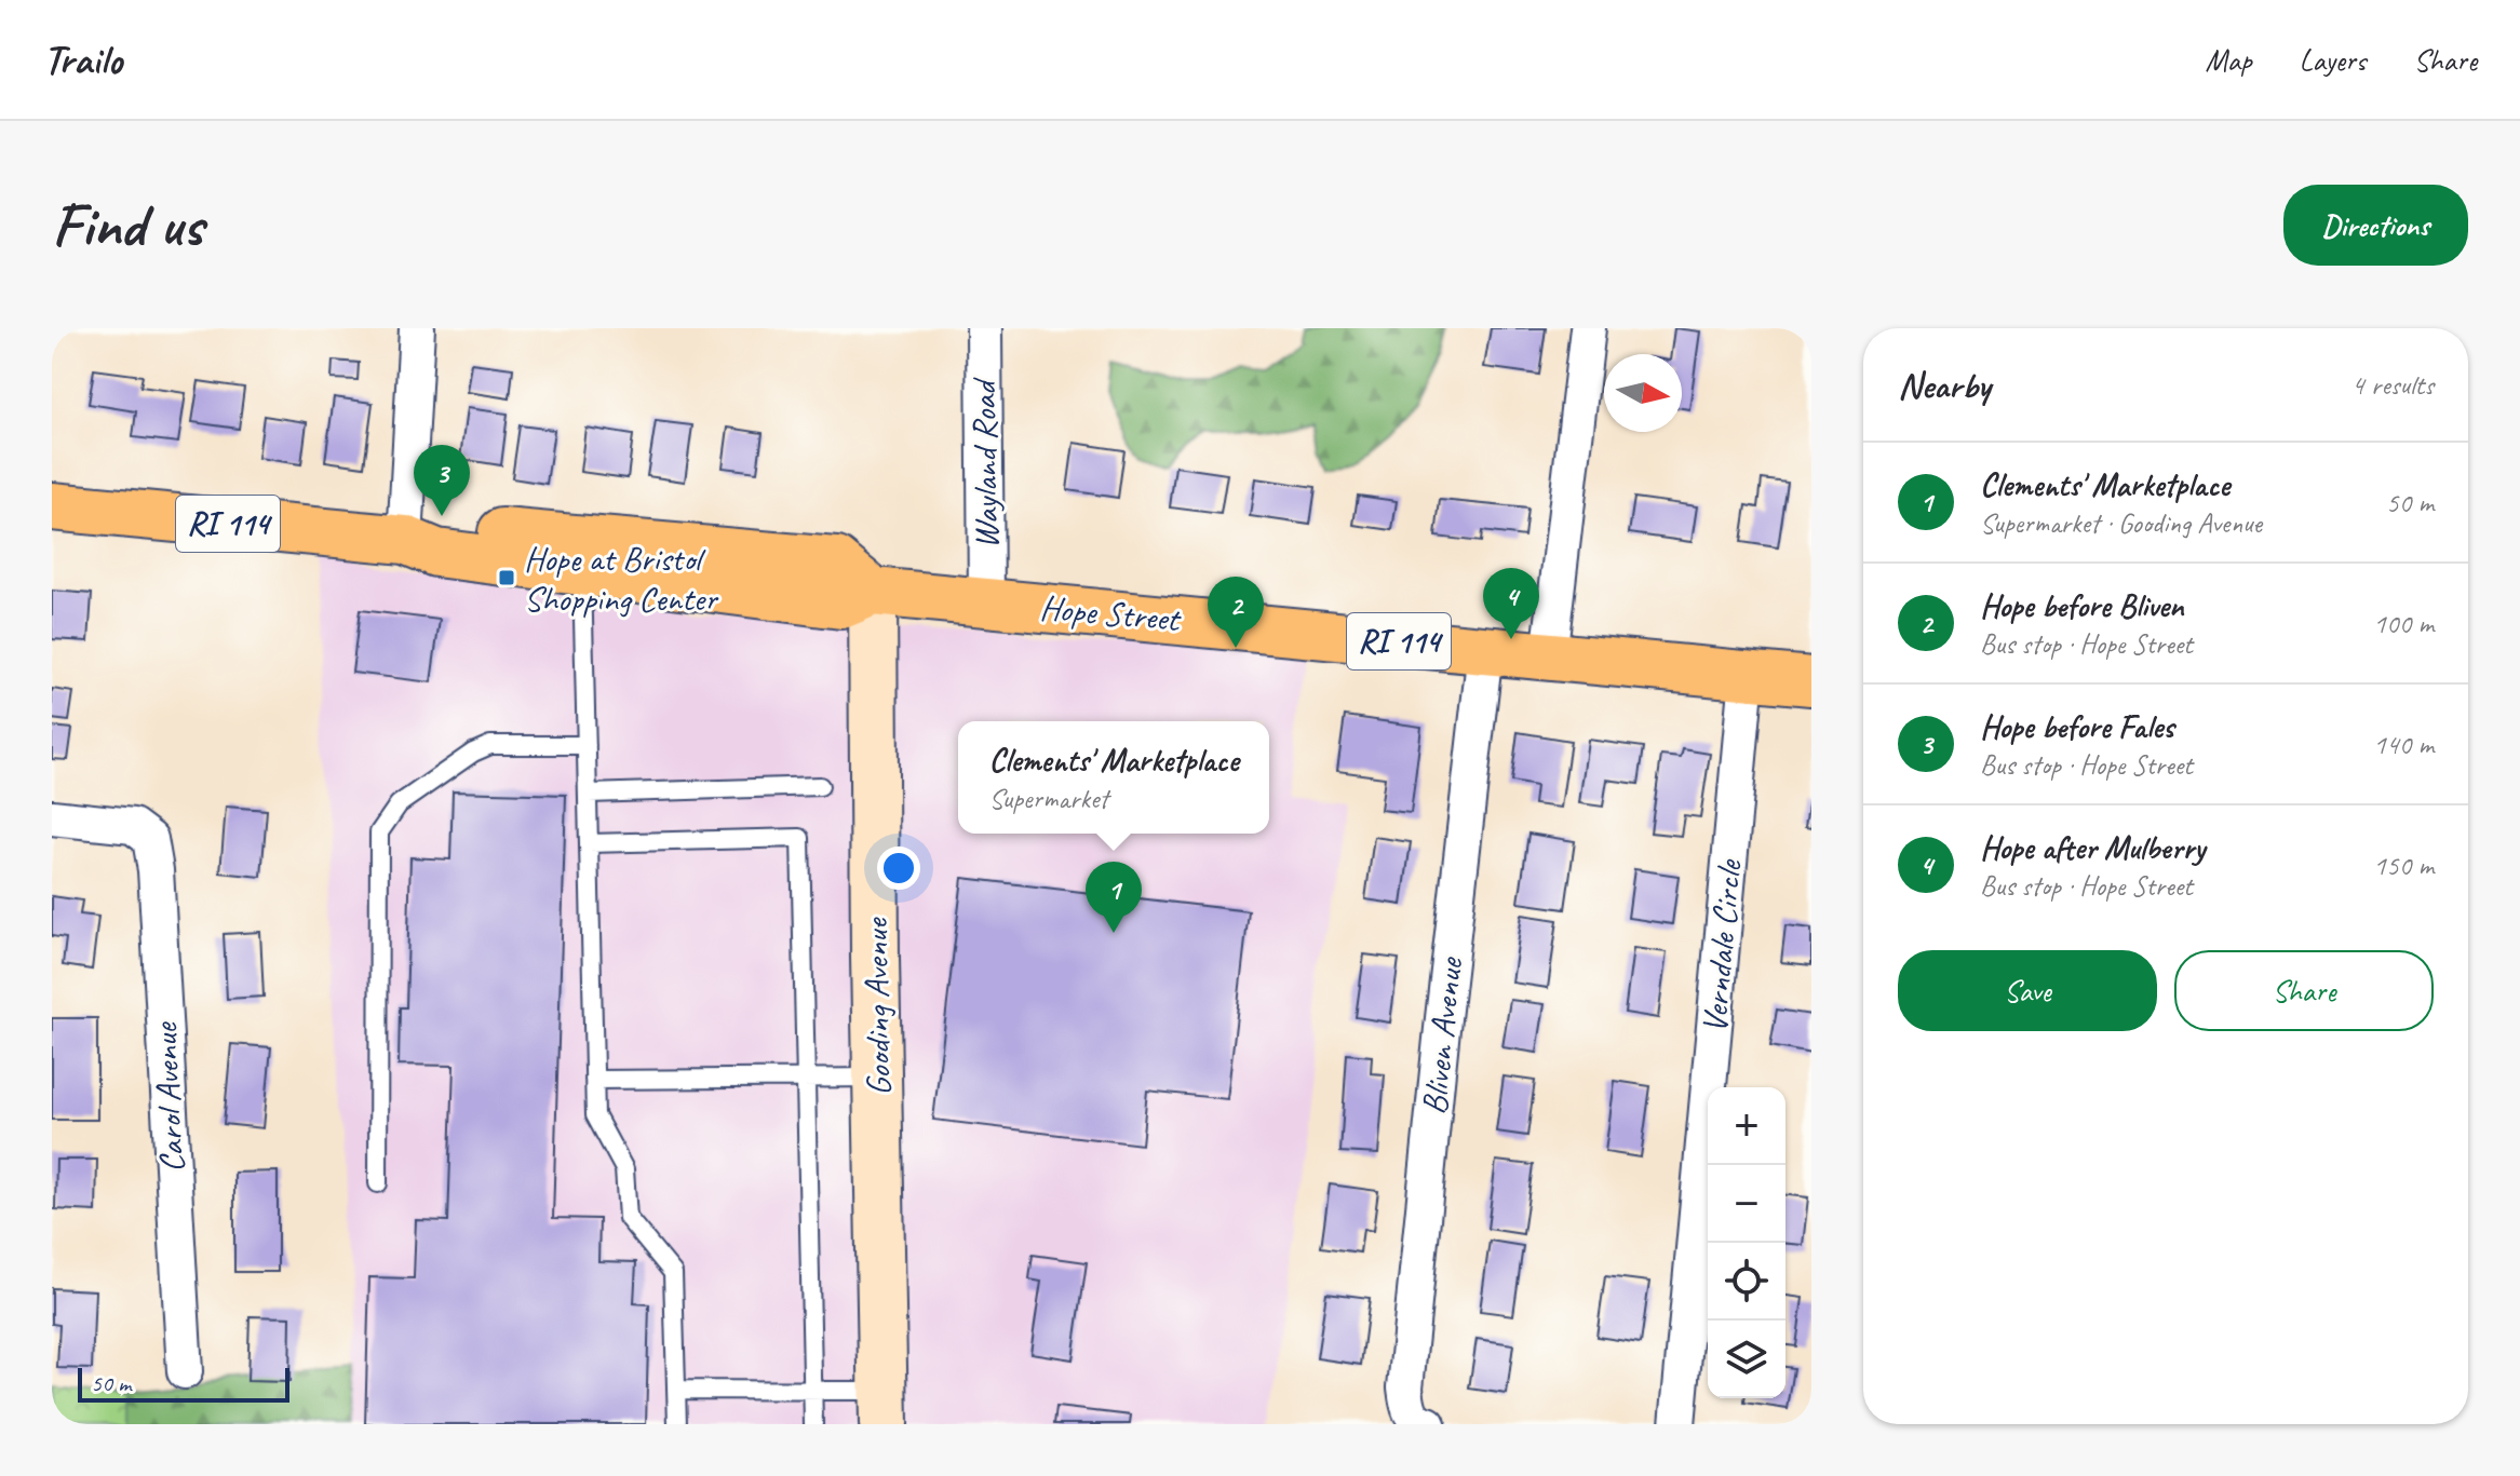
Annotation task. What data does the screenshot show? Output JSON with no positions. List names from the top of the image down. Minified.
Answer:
{"streets":{"main road":["RI 114","Hope Street","Gooding Avenue"],"street":["Wayland Road","Verndale Circle","Bliven Avenue","Carol Avenue"]},"crossings":[["Wayland Road","Hope Street"],["Hope Street","Verndale Circle"],["Hope Street","Gooding Avenue"],["Hope Street","Bliven Avenue"]],"places":{"transit":["Hope at Bristol Shopping Center"]},"scale_bar":"50 m","north":"right","page":{"header":"Trailo","nav":["Map","Layers","Share"],"buttons":["Directions",["Save","Share"]],"title":"Find us","heading":["Nearby","4 results"],"list":[{"mark":"1","name":"Clements' Marketplace","note":"Supermarket · Gooding Avenue","value":"50 m"},{"mark":"2","name":"Hope before Bliven","note":"Bus stop · Hope Street","value":"100 m"},{"mark":"3","name":"Hope before Fales","note":"Bus stop · Hope Street","value":"140 m"},{"mark":"4","name":"Hope after Mulberry","note":"Bus stop · Hope Street","value":"150 m"}],"pins":["3","4","2","1"],"popup":["Clements' Marketplace","Supermarket"],"map_buttons":["+","−"],"scale":"50 m"}}
